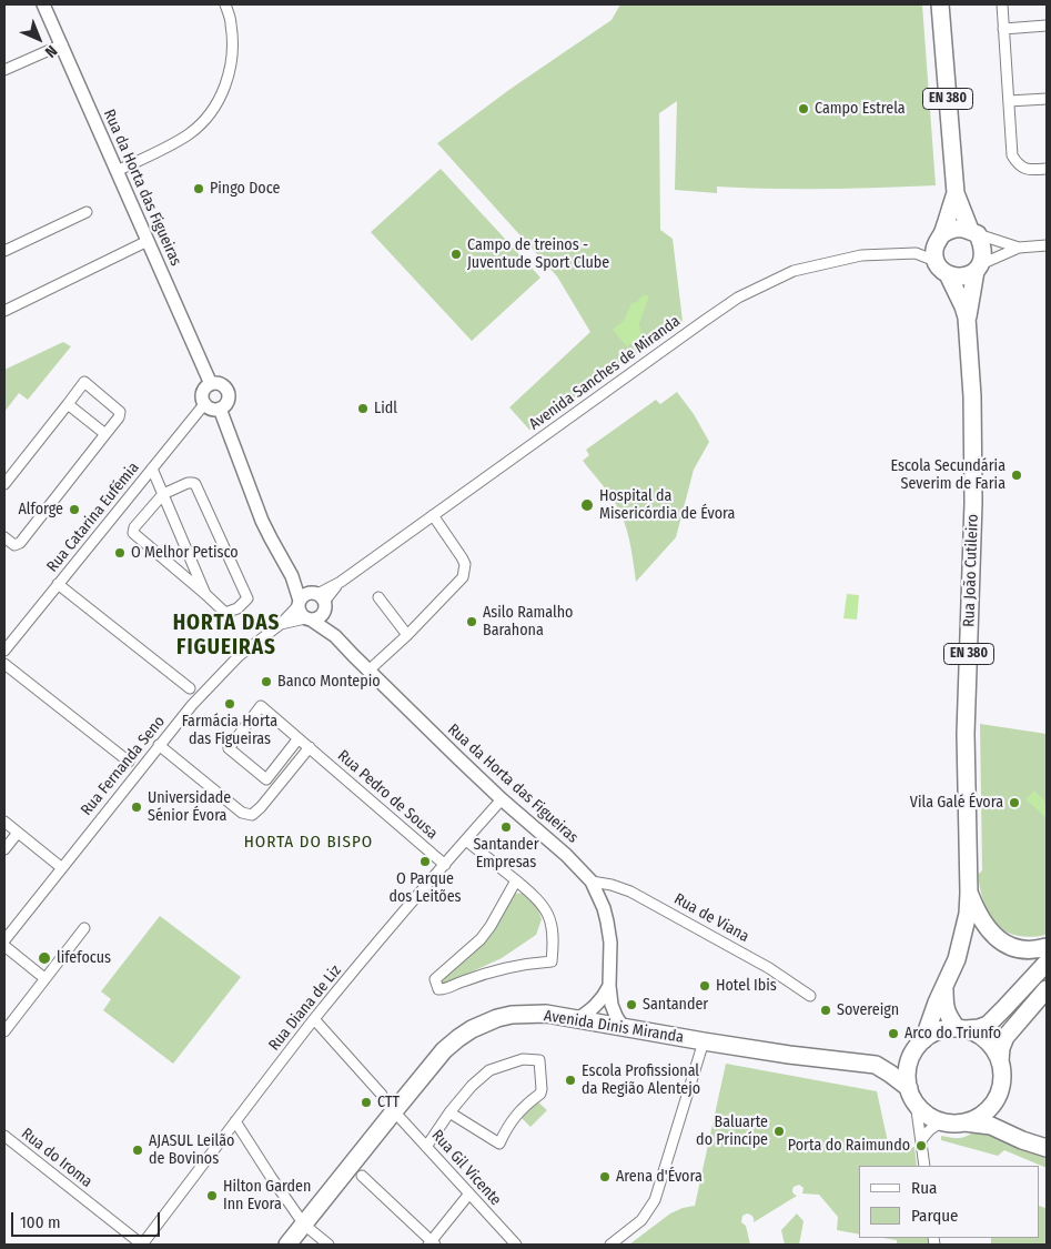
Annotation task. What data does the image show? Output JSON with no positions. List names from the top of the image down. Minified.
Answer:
{"streets":{"main road":["EN 380","Rua João Cutileiro","Avenida Dinis Miranda"],"street":["Rua da Horta das Figueiras","Avenida Sanches de Miranda","Rua Catarina Eufémia","Rua Fernanda Seno","Rua Pedro de Sousa","Rua de Viana","Rua Diana de Liz","Rua do Iroma","Rua Gil Vicente"]},"crossings":[["Rua da Horta das Figueiras","Avenida Sanches de Miranda"],["Rua da Horta das Figueiras","Rua Catarina Eufémia"],["Rua da Horta das Figueiras","Rua Fernanda Seno"],["Rua da Horta das Figueiras","Rua de Viana"],["Rua da Horta das Figueiras","Rua Diana de Liz"],["Rua da Horta das Figueiras","Avenida Dinis Miranda"],["Avenida Sanches de Miranda","Rua João Cutileiro"],["Rua João Cutileiro","Avenida Dinis Miranda"],["Rua Pedro de Sousa","Rua Diana de Liz"],["Rua Diana de Liz","Rua do Iroma"],["Avenida Dinis Miranda","Rua Gil Vicente"]],"districts":["HORTA DAS FIGUEIRAS","HORTA DO BISPO"],"places":["Campo Estrela","Pingo Doce","Campo de treinos - Juventude Sport Clube","Lidl","Escola Secundária Severim de Faria","Hospital da Misericórdia de Évora","Alforge","O Melhor Petisco","Asilo Ramalho Barahona","Banco Montepio","Farmácia Horta das Figueiras","Vila Galé Évora","Universidade Sénior Évora","Santander Empresas","O Parque dos Leitões","lifefocus","Hotel Ibis","Santander","Sovereign","Arco do Triunfo","Escola Profissional da Região Alentejo","CTT","Baluarte do Princípe","Porta do Raimundo","AJASUL Leilão de Bovinos","Arena d'Évora","Hilton Garden Inn Evora"],"legend":["Rua","Parque"],"scale_bar":"100 m","north":"bottom right"}
